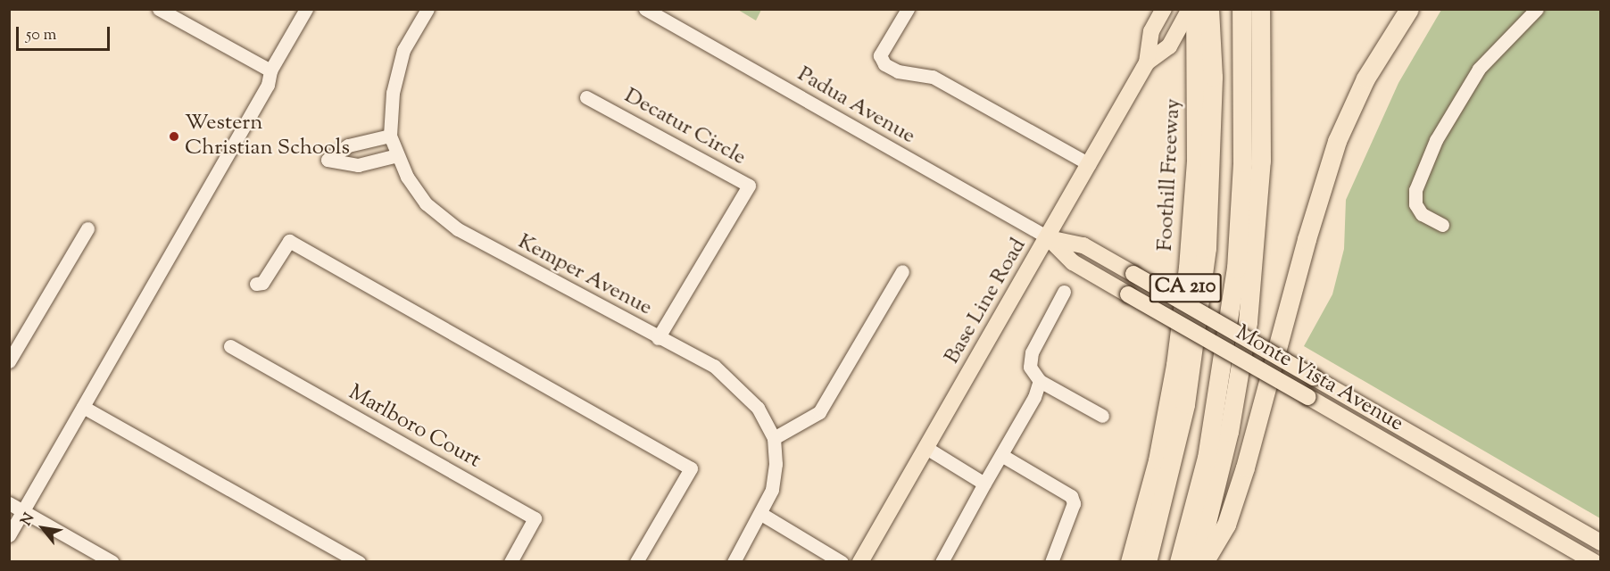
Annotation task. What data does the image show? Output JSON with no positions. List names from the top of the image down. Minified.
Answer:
{"streets":{"highway":["Foothill Freeway","CA 210"],"main road":["Base Line Road","Monte Vista Avenue"],"street":["Padua Avenue","Decatur Circle","Kemper Avenue","Marlboro Court"]},"crossings":[["Padua Avenue","Base Line Road"],["Padua Avenue","Monte Vista Avenue"],["Decatur Circle","Kemper Avenue"],["Base Line Road","Monte Vista Avenue"]],"places":["Western Christian Schools"],"scale_bar":"50 m","north":"top left"}
